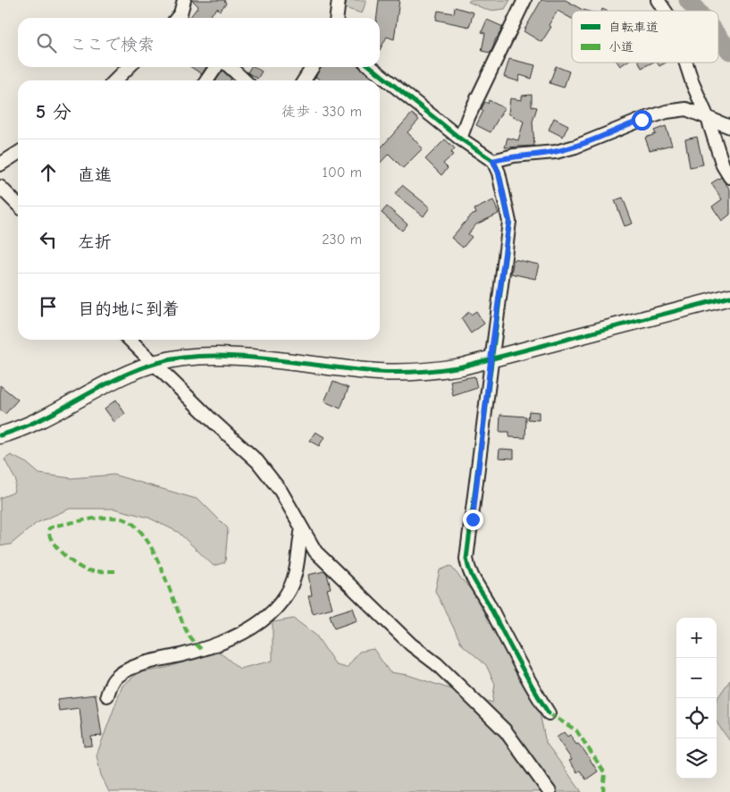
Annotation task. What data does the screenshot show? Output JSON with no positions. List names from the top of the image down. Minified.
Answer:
{"legend":["自転車道","小道"],"page":{"search":"ここで検索","heading":["5 分","徒歩 · 330 m"],"list":[["直進","100 m"],["左折","230 m"],"目的地に到着"],"map_buttons":["+","−"]}}
